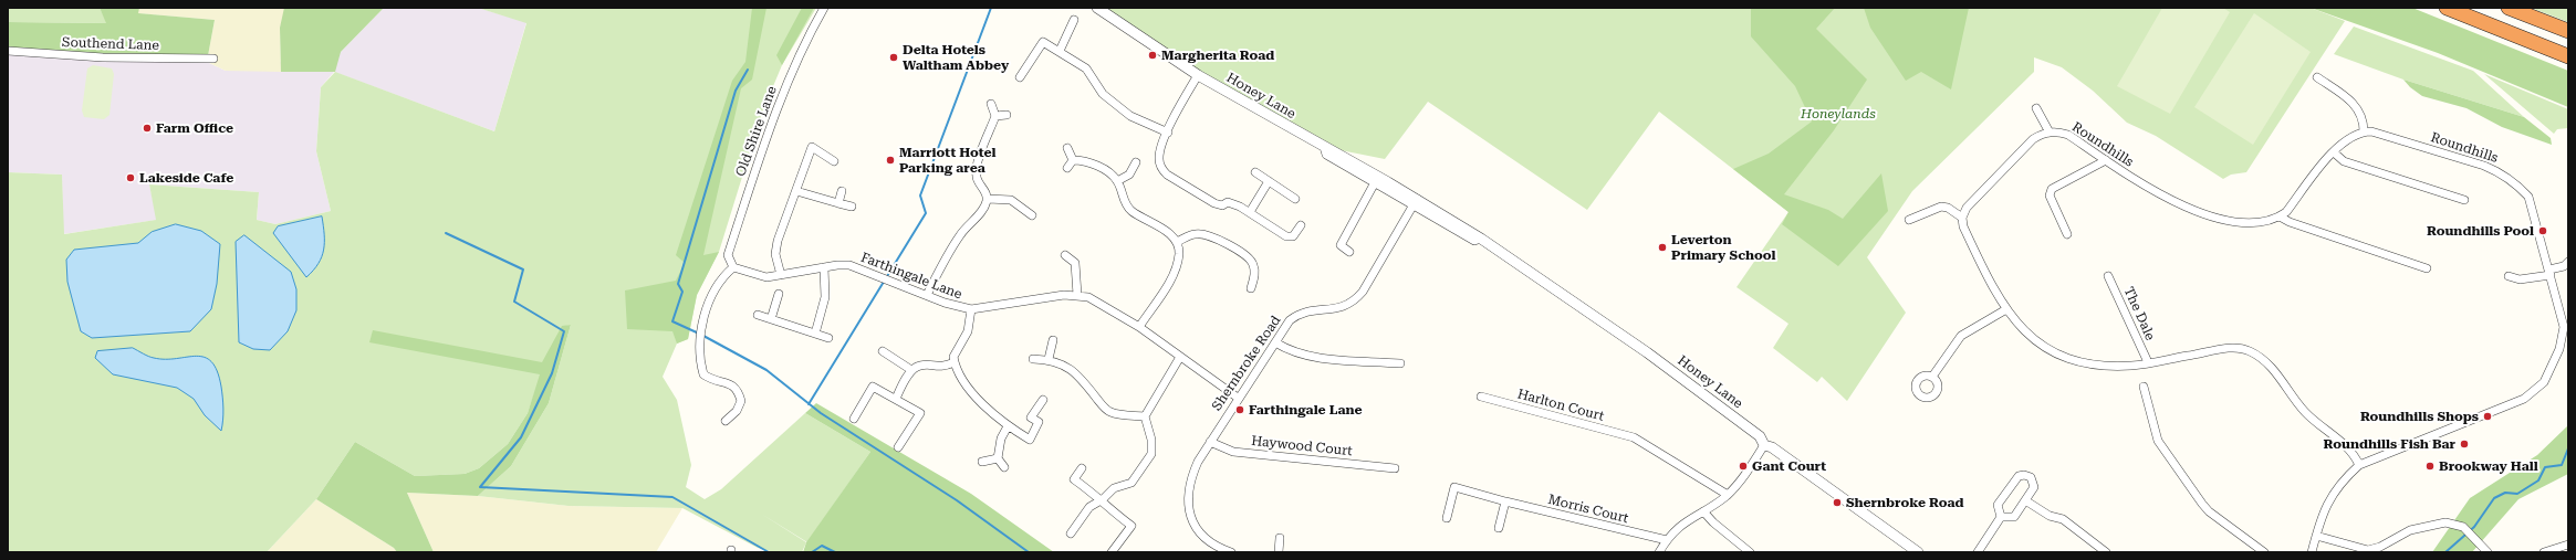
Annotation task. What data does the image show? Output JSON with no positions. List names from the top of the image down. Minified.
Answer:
{"streets":{"street":["Southend Lane","Honey Lane","Old Shire Lane","Roundhills","Farthingale Lane","The Dale","Shernbroke Road","Harlton Court","Haywood Court","Morris Court"]},"crossings":[["Honey Lane","Shernbroke Road"],["Old Shire Lane","Farthingale Lane"],["Farthingale Lane","Shernbroke Road"],["Shernbroke Road","Haywood Court"]],"parks":["Honeylands"],"places":["Margherita Road","Delta Hotels Waltham Abbey","Farm Office","Marriott Hotel Parking area","Lakeside Cafe","Roundhills Pool","Leverton Primary School","Farthingale Lane","Roundhills Shops","Roundhills Fish Bar","Gant Court","Brookway Hall","Shernbroke Road"]}
